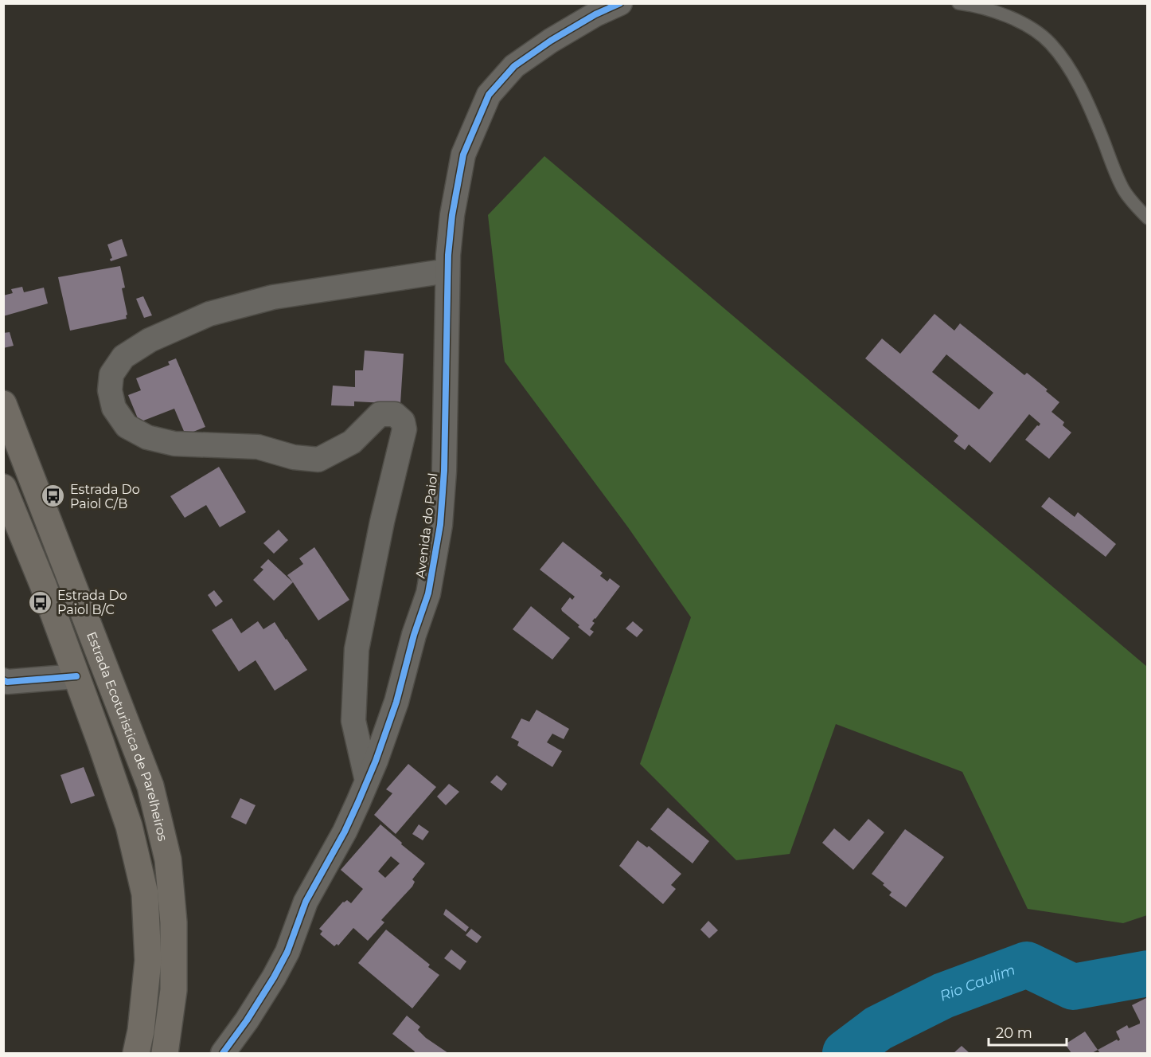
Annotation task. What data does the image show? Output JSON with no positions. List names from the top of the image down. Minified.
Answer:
{"streets":{"main road":["Estrada Ecoturistica de Parelheiros"],"street":["Avenida do Paiol"]},"water":["Rio Caulim"],"places":{"bus stop":["Estrada Do Paiol C/B","Estrada Do Paiol B/C"]},"scale_bar":"20 m"}
